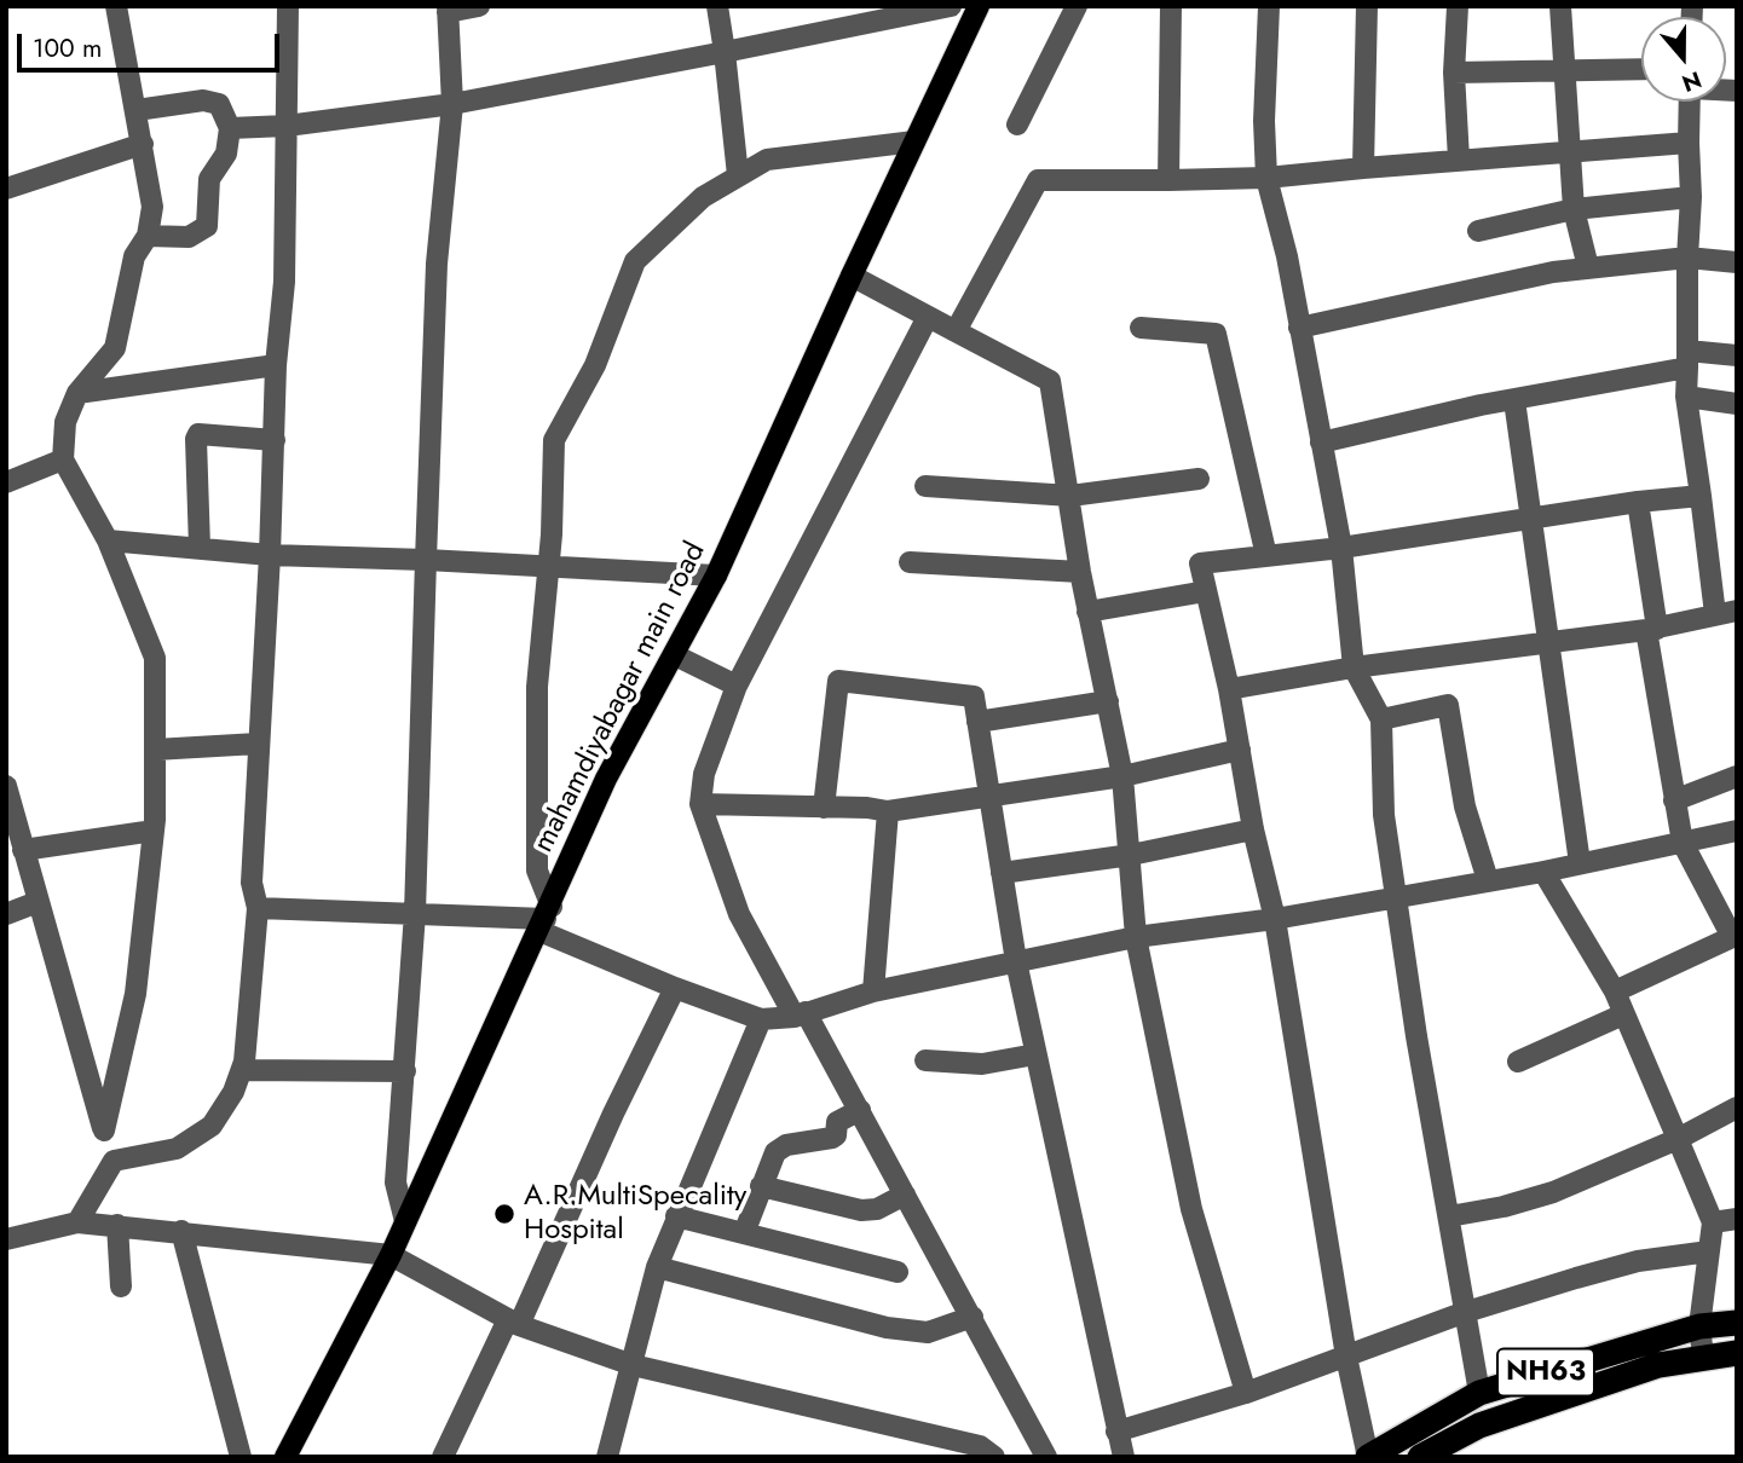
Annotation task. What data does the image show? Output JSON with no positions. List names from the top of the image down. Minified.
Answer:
{"streets":{"highway":["NH63"],"main road":["mahamdiyabagar main road"]},"places":["A.R.MultiSpecality Hospital"],"scale_bar":"100 m","north":"bottom"}
